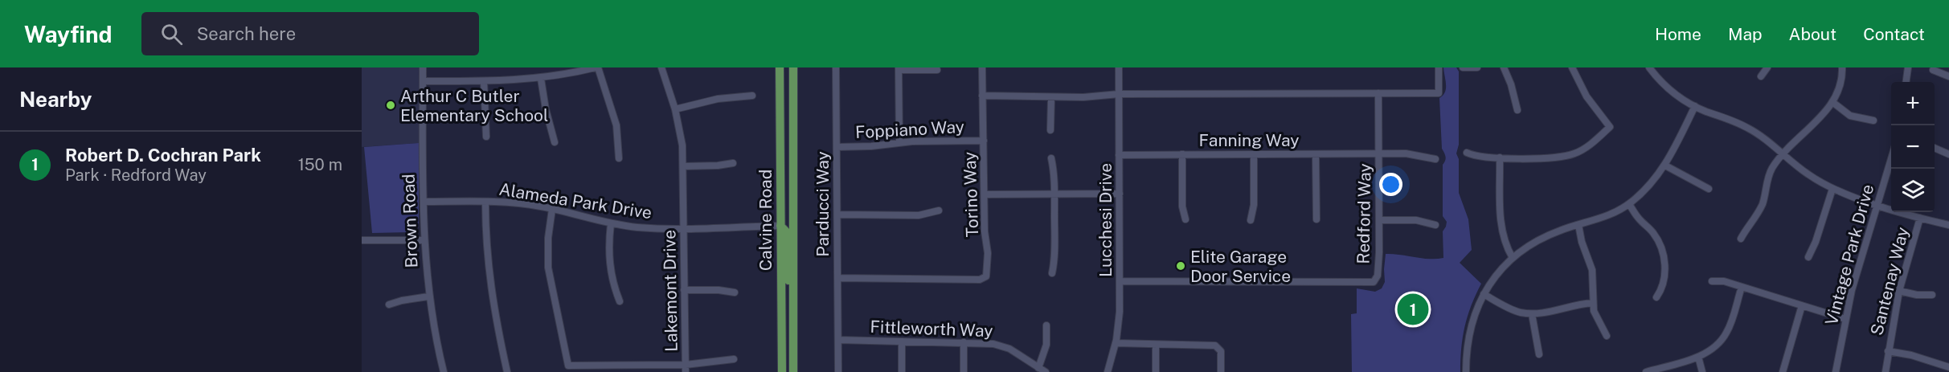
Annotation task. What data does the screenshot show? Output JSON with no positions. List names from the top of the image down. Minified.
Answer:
{"streets":{"main road":["Calvine Road"],"street":["Foppiano Way","Fanning Way","Torino Way","Alameda Park Drive","Parducci Way","Redford Way","Lucchesi Drive","Brown Road","Vintage Park Drive","Santenay Way","Lakemont Drive","Fittleworth Way"]},"crossings":[["Foppiano Way","Torino Way"],["Foppiano Way","Parducci Way"],["Fanning Way","Redford Way"],["Fanning Way","Lucchesi Drive"],["Torino Way","Parducci Way"],["Alameda Park Drive","Calvine Road"],["Alameda Park Drive","Brown Road"],["Alameda Park Drive","Lakemont Drive"],["Parducci Way","Fittleworth Way"],["Redford Way","Lucchesi Drive"]],"places":["Arthur C Butler Elementary School","Elite Garage Door Service"],"page":{"header":"Wayfind","search":"Search here","nav":["Home","Map","About","Contact"],"heading":"Nearby","map_buttons":["+","−"],"list":[{"mark":"1","name":"Robert D. Cochran Park","note":"Park · Redford Way","value":"150 m"}],"pins":"1"}}
